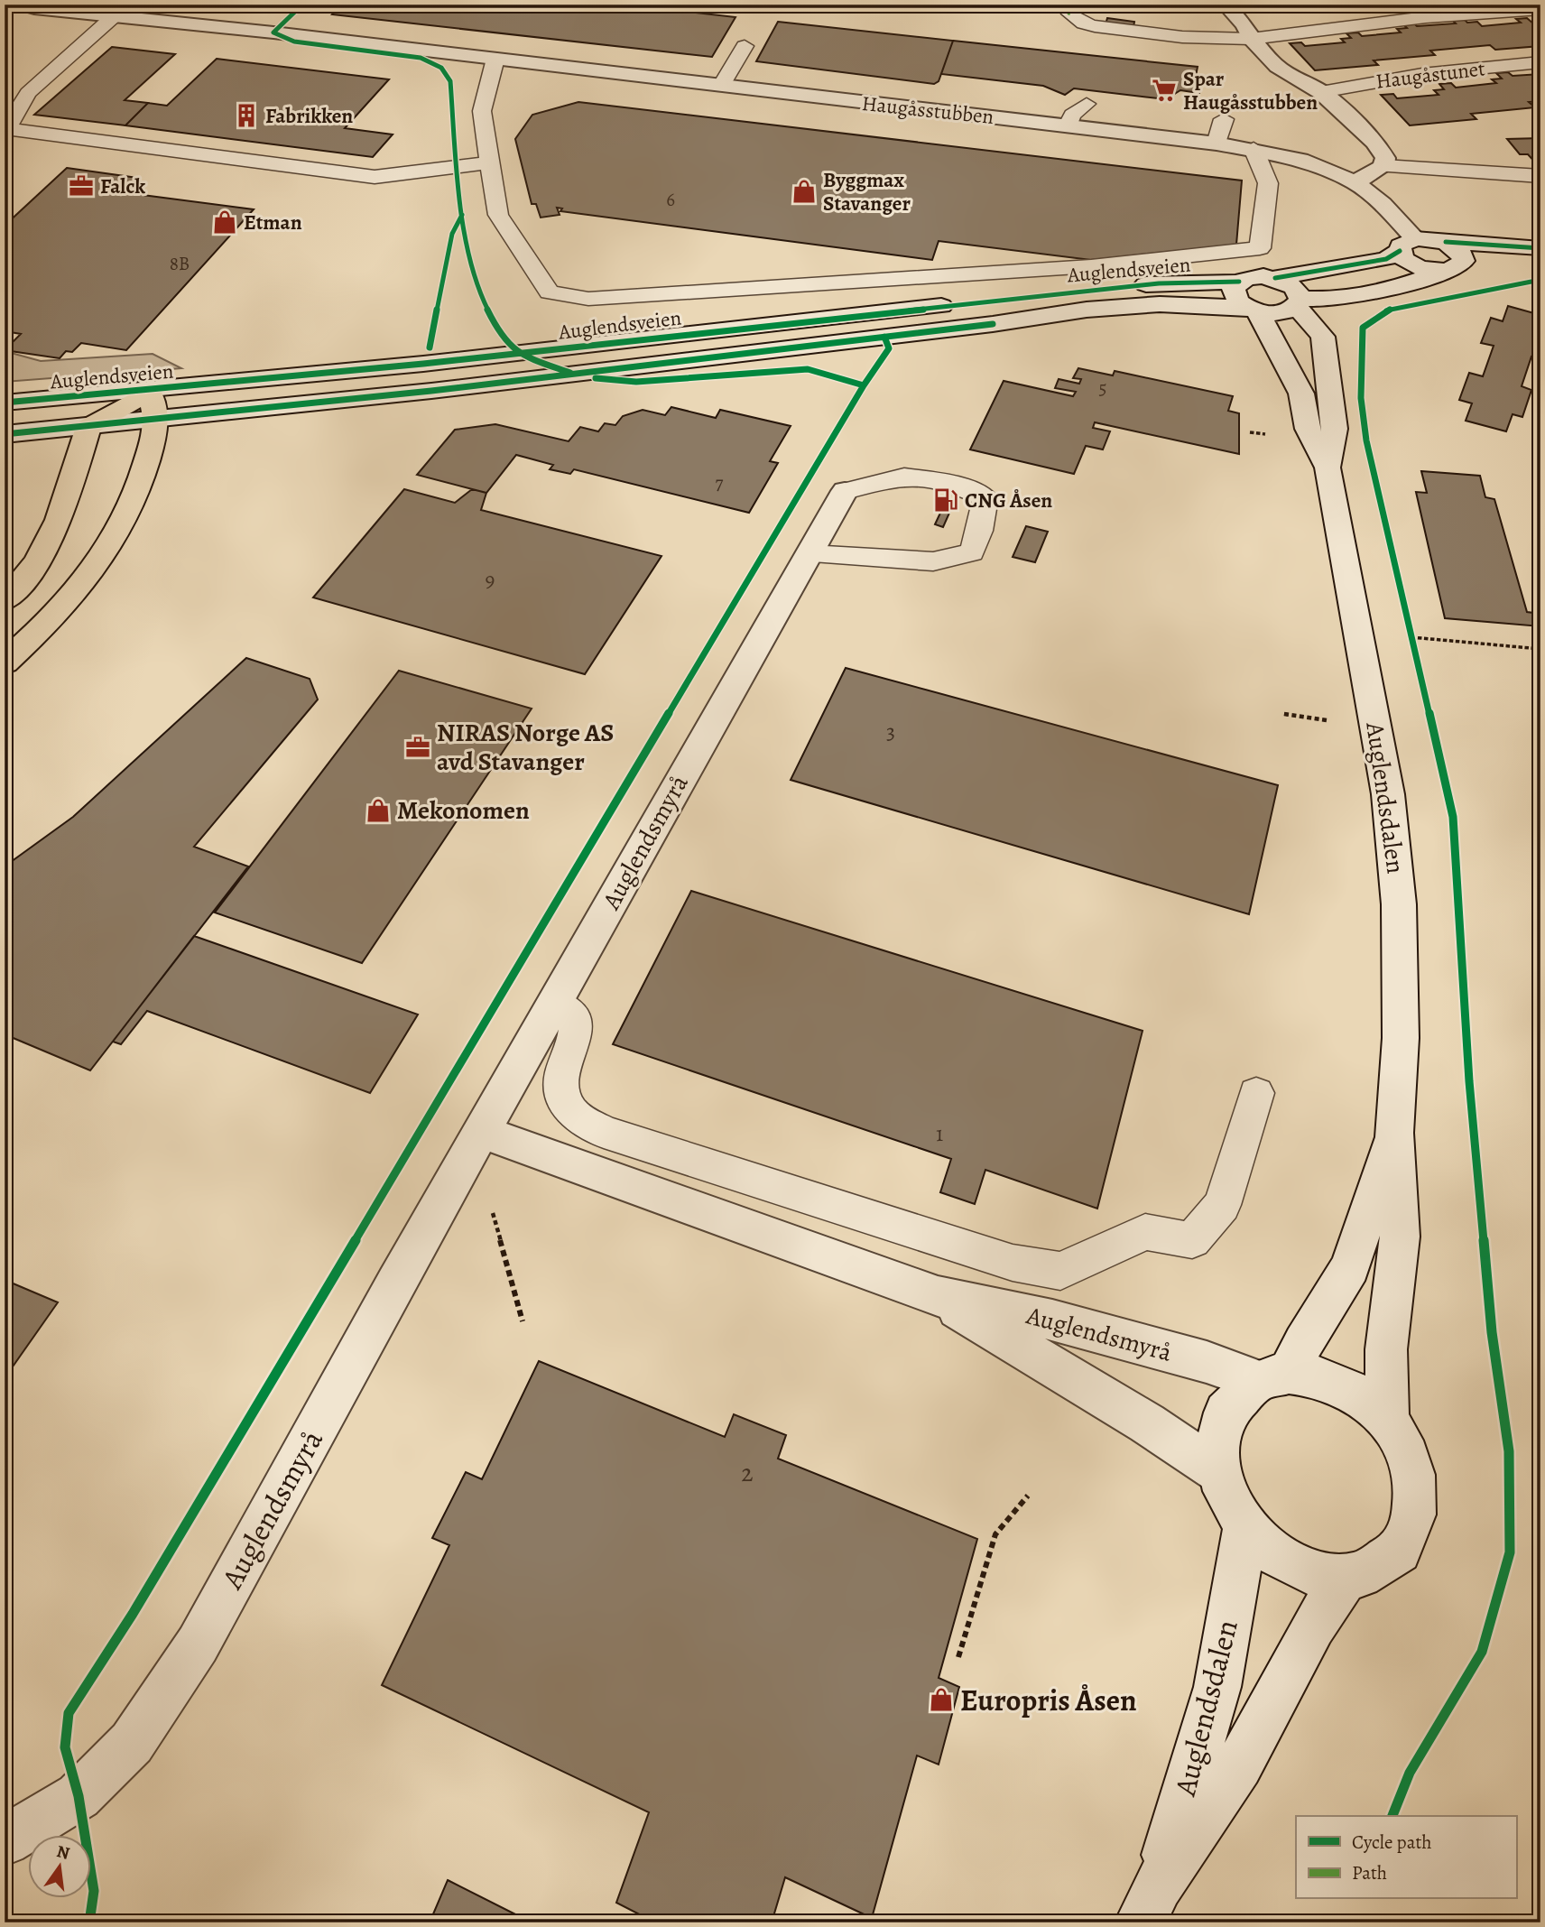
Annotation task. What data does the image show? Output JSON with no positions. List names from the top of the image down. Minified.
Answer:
{"streets":{"main road":["Haugåstunet","Haugåsstubben","Auglendsveien","Auglendsdalen","Auglendsmyrå"]},"crossings":[["Auglendsveien","Auglendsdalen"],["Auglendsdalen","Auglendsmyrå"]],"places":{"supermarket":["Spar Haugåsstubben"],"building":["Fabrikken"],"office":["Falck","NIRAS Norge AS avd Stavanger"],"shop":["Byggmax Stavanger","Etman","Mekonomen","Europris Åsen"],"fuel station":["CNG Åsen"]},"house_numbers":["6","8B","5","7","9","3","1","2"],"legend":["Cycle path","Path"],"north":"top"}
